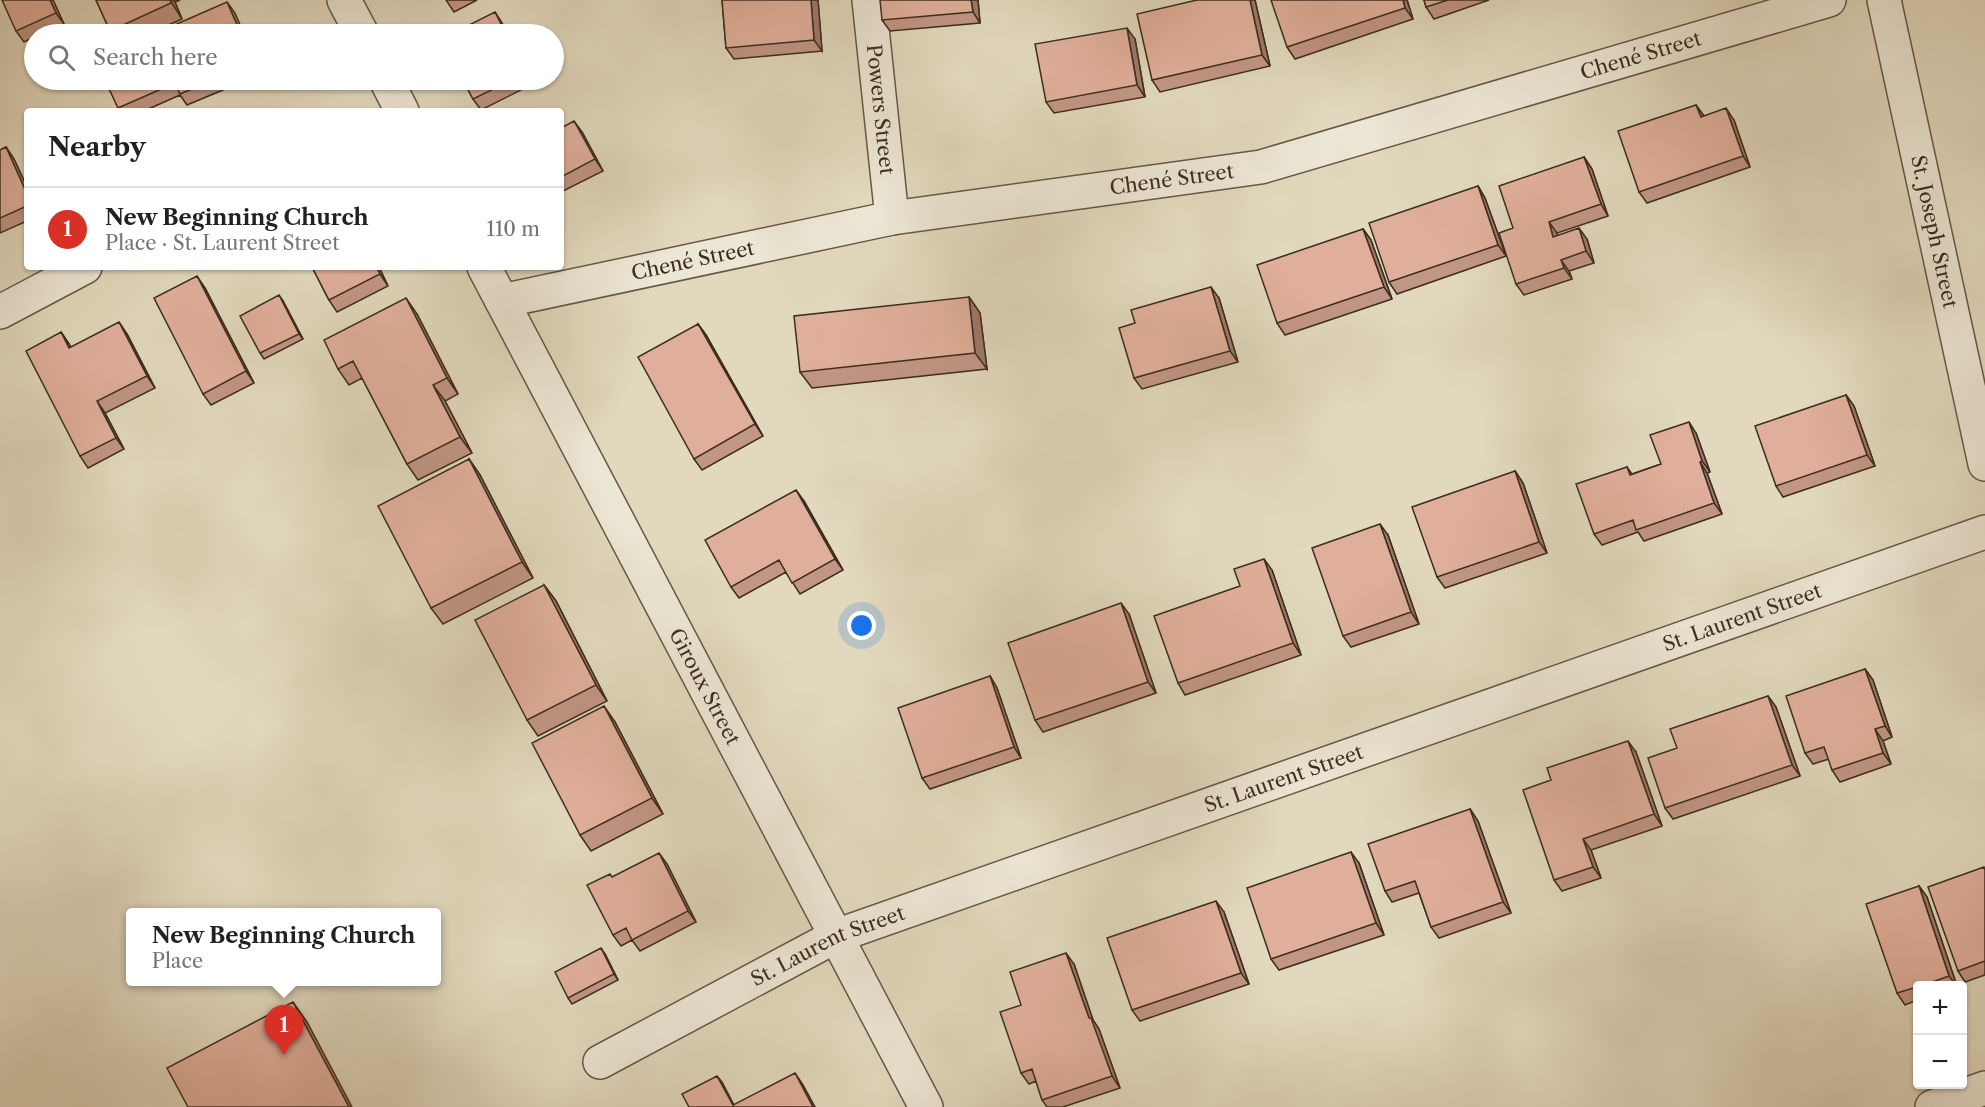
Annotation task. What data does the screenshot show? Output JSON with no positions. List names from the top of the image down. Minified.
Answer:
{"streets":{"street":["Chené Street","Powers Street","St. Joseph Street","St. Laurent Street","Giroux Street"]},"crossings":[["Chené Street","Powers Street"],["Chené Street","Giroux Street"],["St. Laurent Street","Giroux Street"]],"page":{"search":"Search here","heading":"Nearby","list":[{"mark":"1","name":"New Beginning Church","note":"Place · St. Laurent Street","value":"110 m"}],"popup":["New Beginning Church","Place"],"map_buttons":["+","−"],"pins":"1"}}
